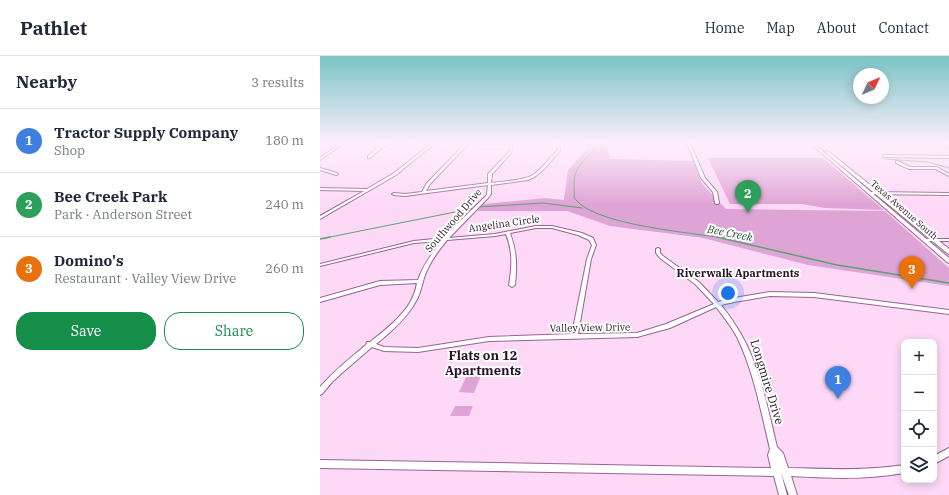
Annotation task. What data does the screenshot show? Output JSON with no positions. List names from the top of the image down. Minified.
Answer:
{"streets":{"main road":["Texas Avenue South"],"street":["Southwood Drive","Angelina Circle","Valley View Drive","Longmire Drive"]},"crossings":[["Southwood Drive","Angelina Circle"],["Southwood Drive","Valley View Drive"],["Angelina Circle","Valley View Drive"],["Valley View Drive","Longmire Drive"]],"districts":["Riverwalk Apartments","Flats on 12 Apartments"],"water":["Bee Creek"],"north":"top right","page":{"header":"Pathlet","nav":["Home","Map","About","Contact"],"heading":["Nearby","3 results"],"list":[{"mark":"1","name":"Tractor Supply Company","note":"Shop","value":"180 m"},{"mark":"2","name":"Bee Creek Park","note":"Park · Anderson Street","value":"240 m"},{"mark":"3","name":"Domino's","note":"Restaurant · Valley View Drive","value":"260 m"}],"pins":["2","3","1"],"buttons":["Save","Share"],"map_buttons":["+","−"]}}
